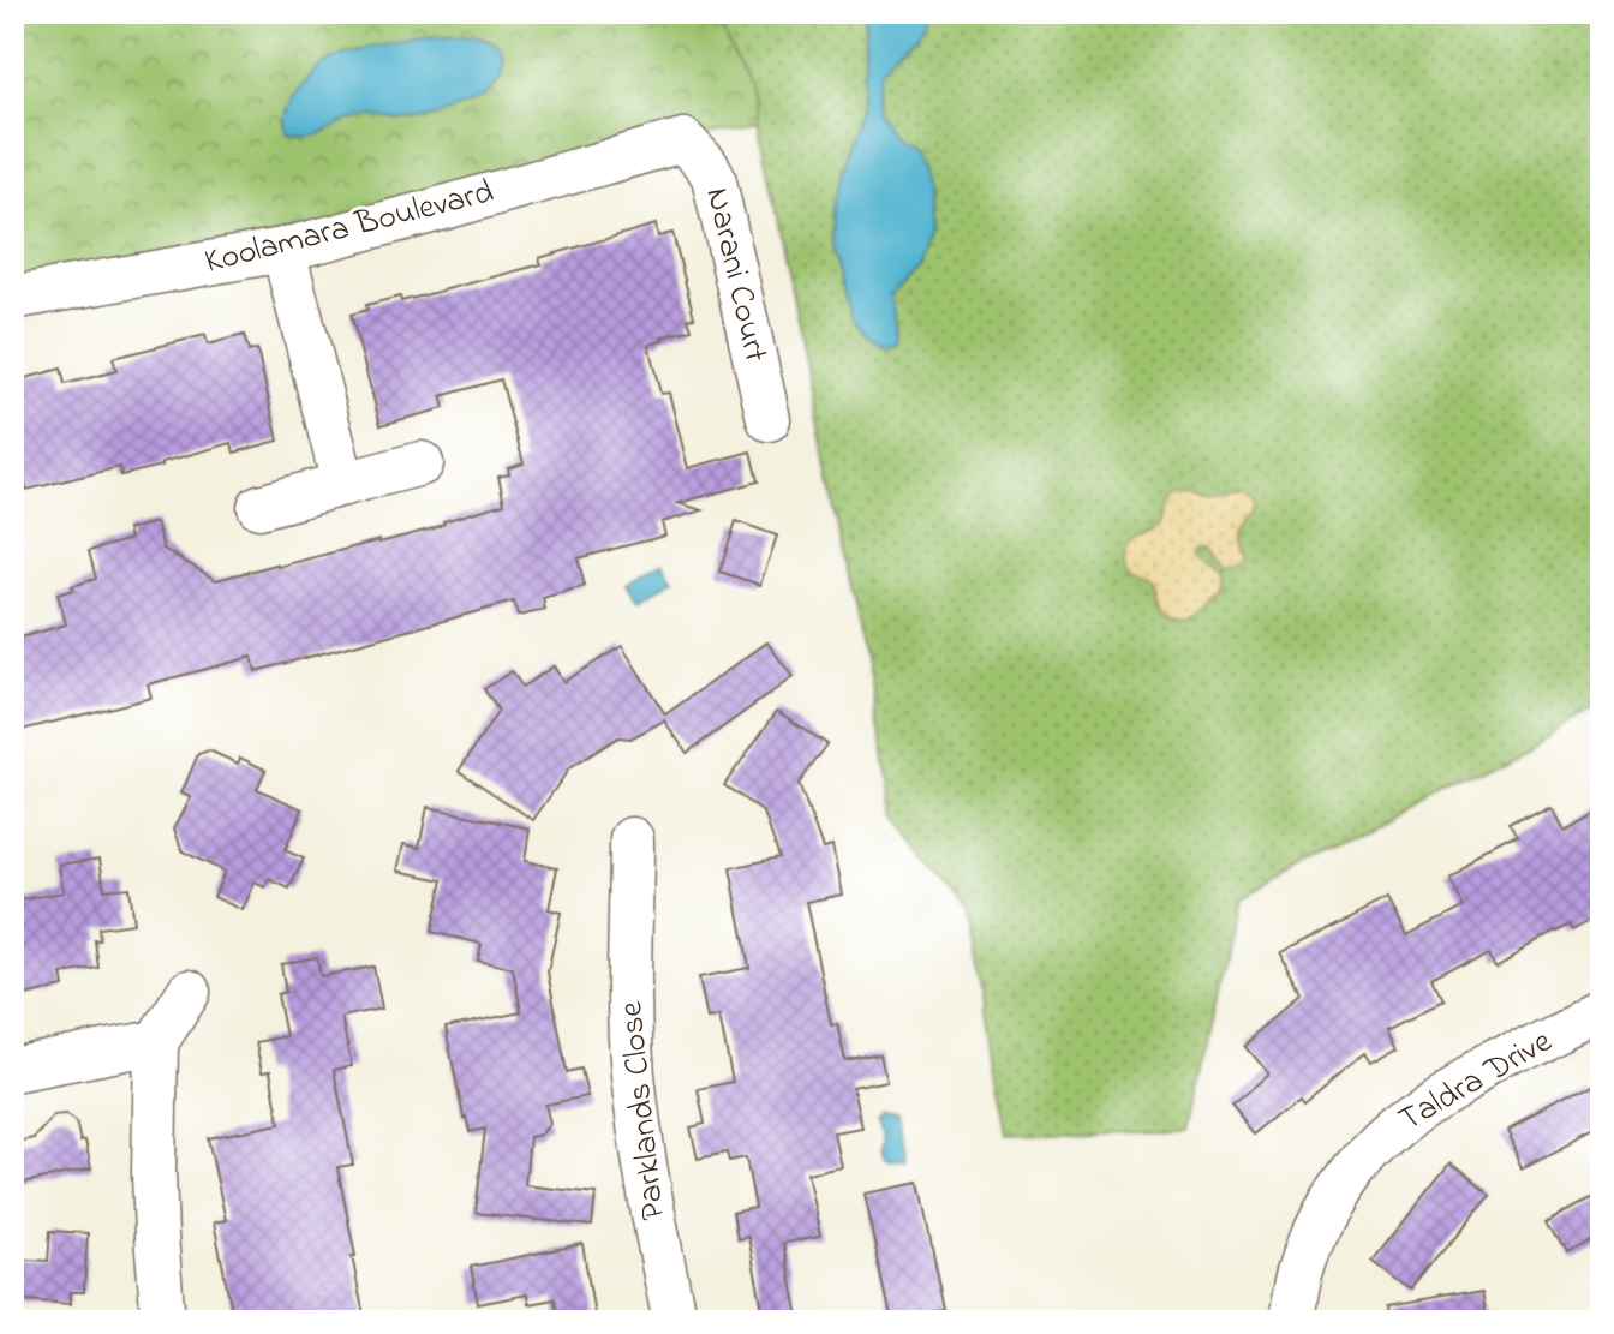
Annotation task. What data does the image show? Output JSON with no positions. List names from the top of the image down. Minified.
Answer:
{"streets":{"street":["Koolamara Boulevard","Narani Court","Taldra Drive","Parklands Close"]},"crossings":[["Koolamara Boulevard","Narani Court"]]}
